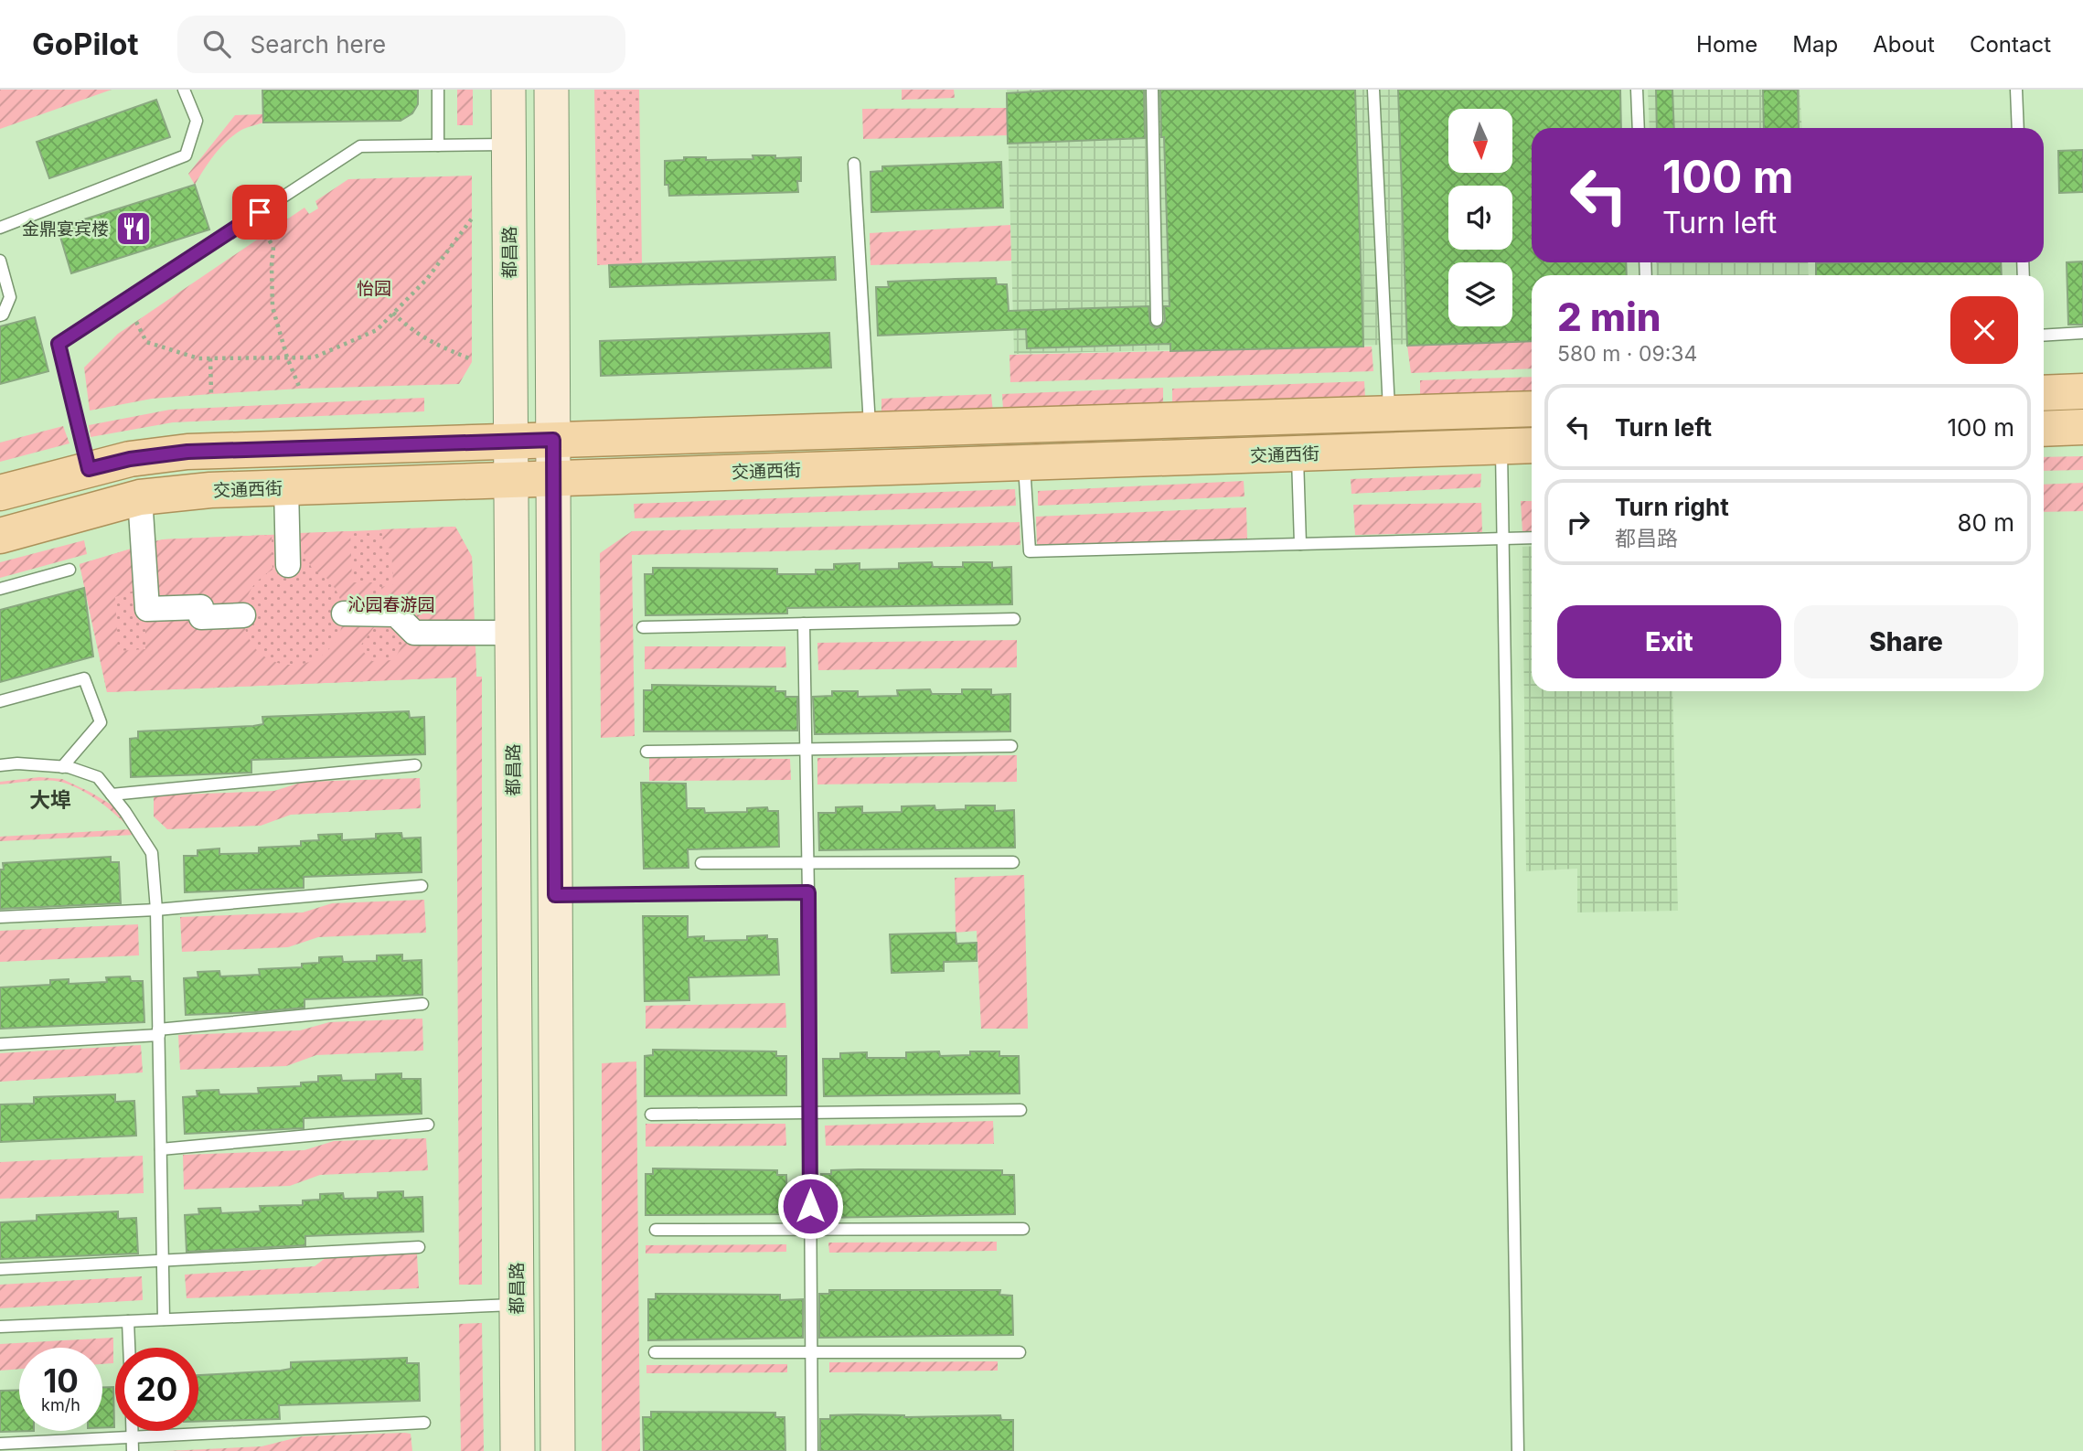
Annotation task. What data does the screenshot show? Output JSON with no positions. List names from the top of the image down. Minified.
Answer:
{"streets":{"main road":["都昌路","交通西街"]},"crossings":[["都昌路","交通西街"]],"districts":["大埠"],"parks":["怡园","沁园春游园"],"places":{"restaurant":["金鼎宴宾楼"]},"north":"bottom","page":{"header":"GoPilot","search":"Search here","nav":["Home","Map","About","Contact"],"turn":["100 m","Turn left"],"heading":["2 min","580 m · 09:34"],"list":[{"name":"Turn left","value":"100 m"},{"name":"Turn right","note":"都昌路","value":"80 m"}],"buttons":["Exit","Share"],"speed":"10 km/h","limit":"20"}}
